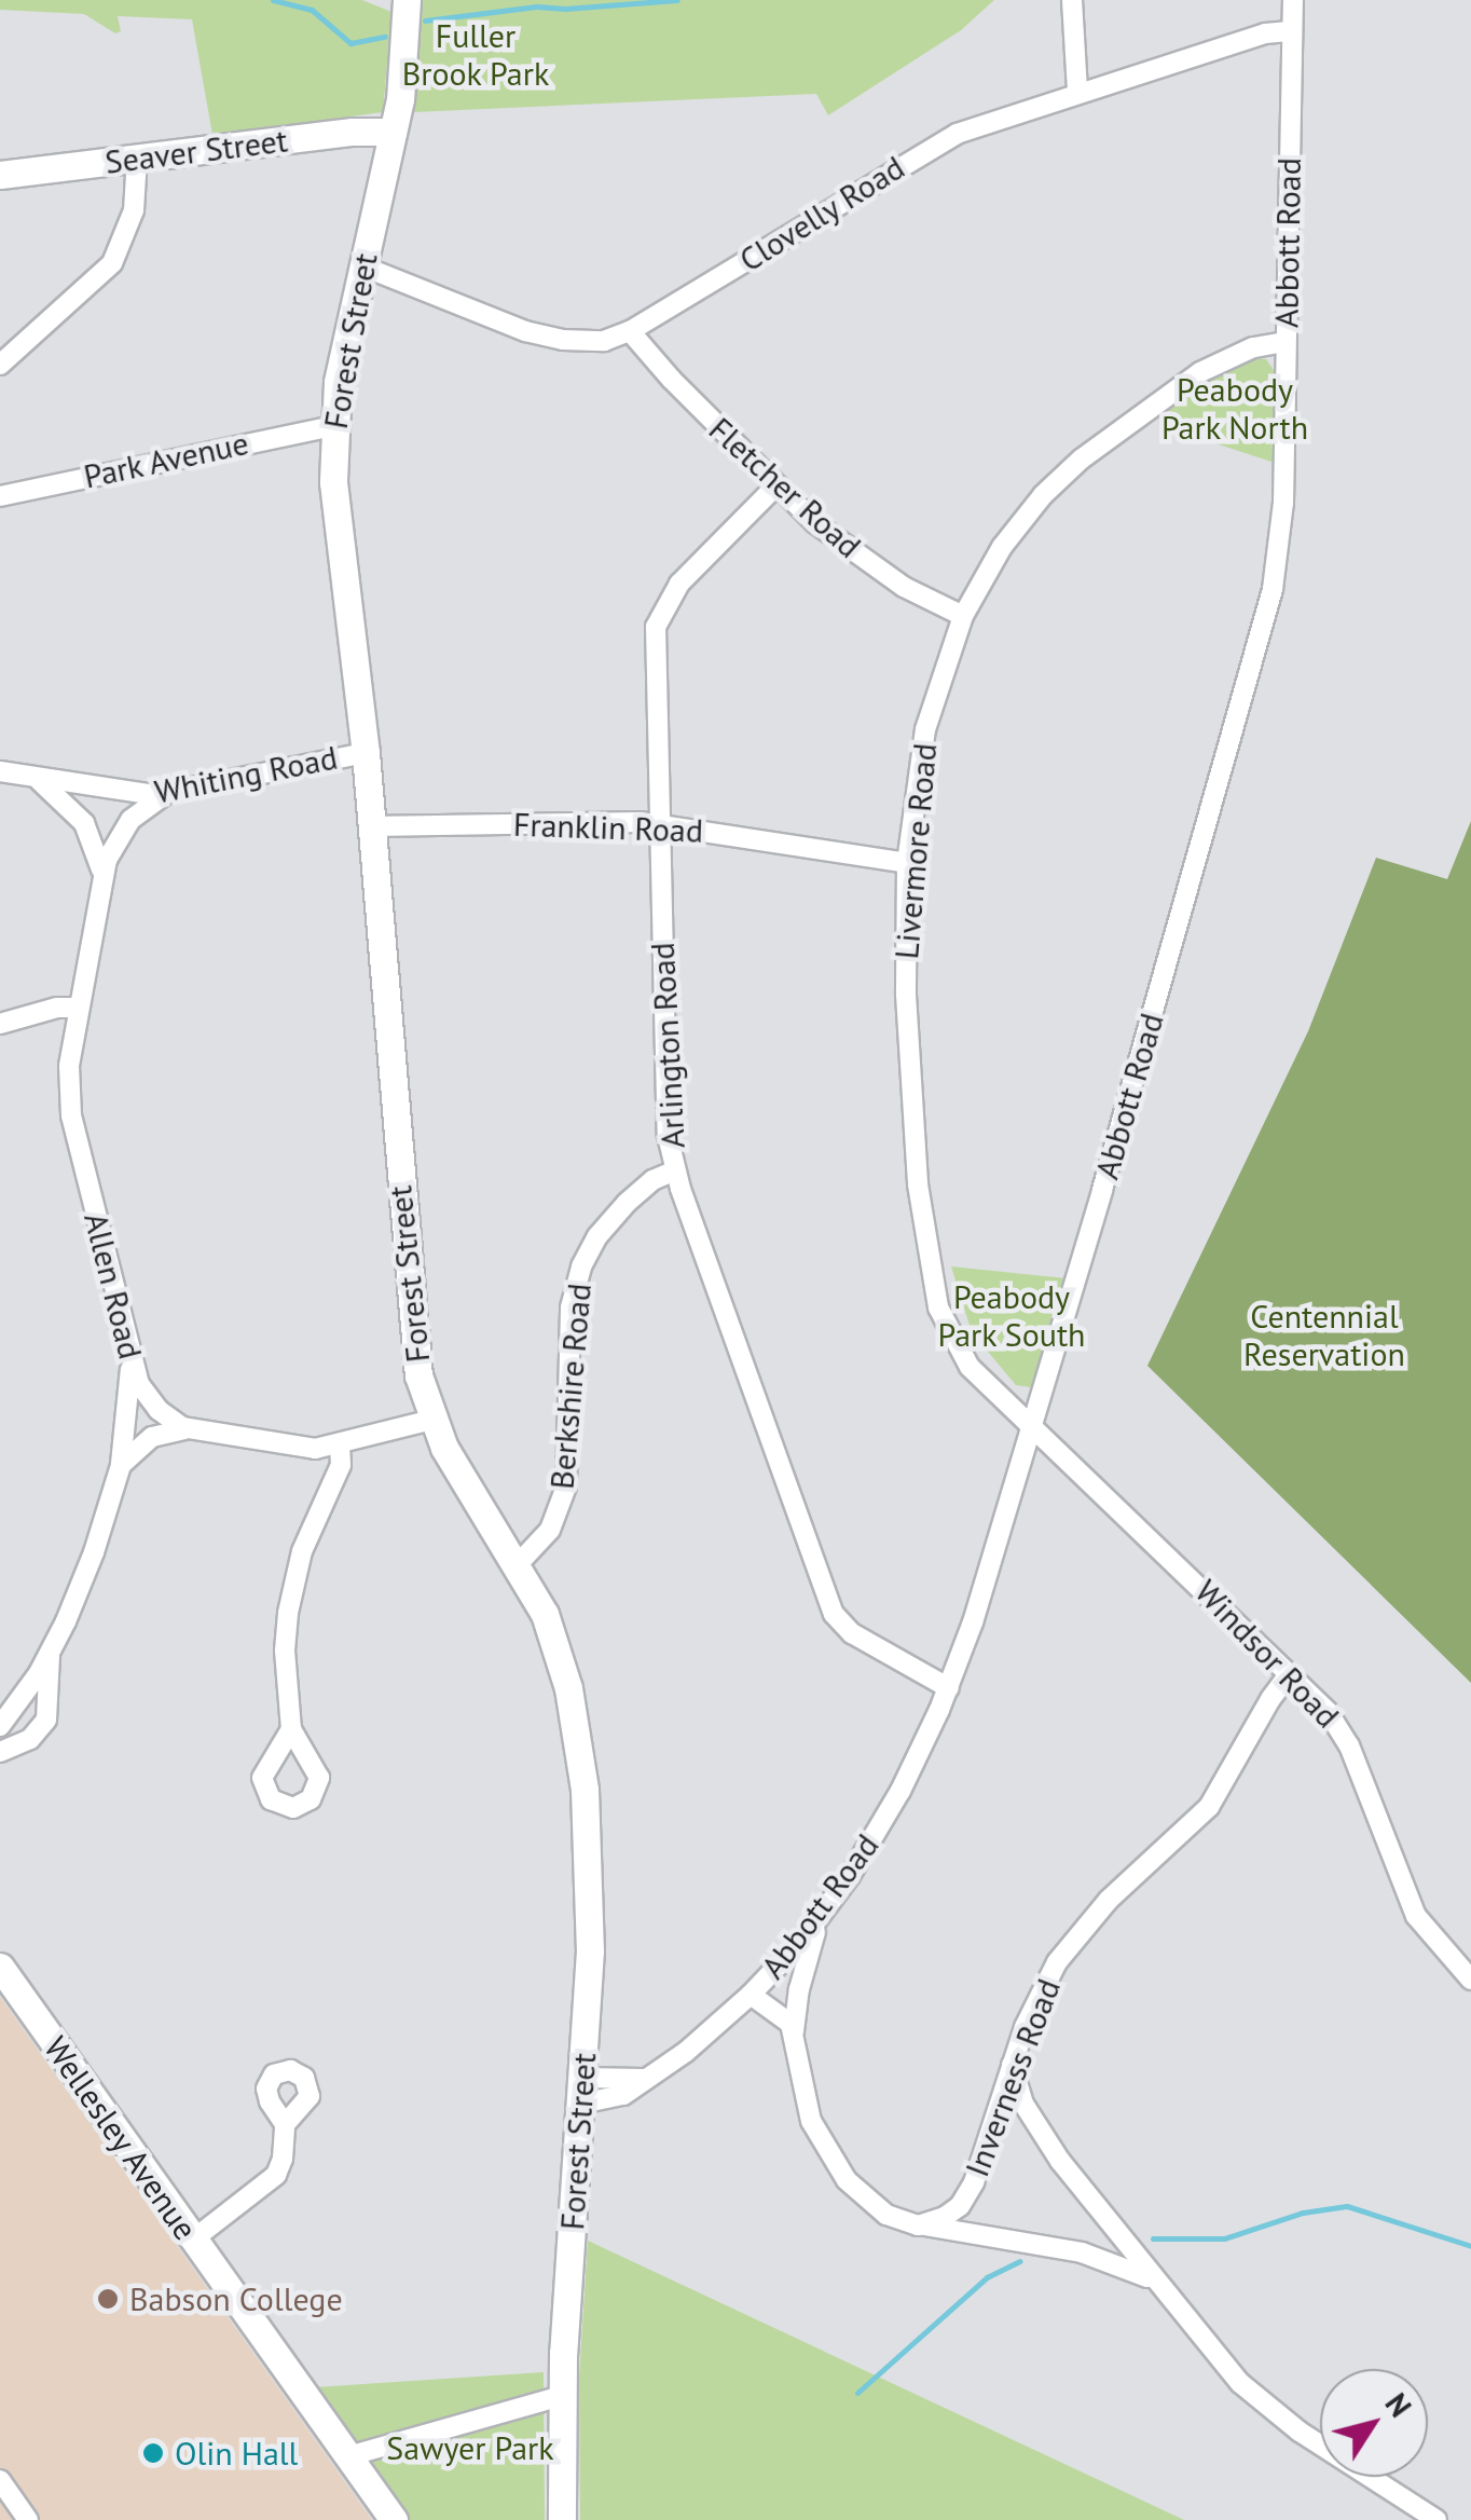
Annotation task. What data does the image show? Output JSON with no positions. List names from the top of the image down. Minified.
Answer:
{"streets":{"street":["Seaver Street","Clovelly Road","Abbott Road","Forest Street","Park Avenue","Fletcher Road","Whiting Road","Franklin Road","Livermore Road","Arlington Road","Allen Road","Berkshire Road","Windsor Road","Inverness Road","Wellesley Avenue"]},"crossings":[["Seaver Street","Forest Street"],["Clovelly Road","Abbott Road"],["Clovelly Road","Forest Street"],["Clovelly Road","Fletcher Road"],["Abbott Road","Forest Street"],["Abbott Road","Livermore Road"],["Abbott Road","Arlington Road"],["Abbott Road","Windsor Road"],["Forest Street","Park Avenue"],["Forest Street","Whiting Road"],["Forest Street","Franklin Road"],["Forest Street","Berkshire Road"],["Fletcher Road","Livermore Road"],["Fletcher Road","Arlington Road"],["Whiting Road","Allen Road"],["Franklin Road","Livermore Road"],["Franklin Road","Arlington Road"],["Livermore Road","Windsor Road"],["Arlington Road","Berkshire Road"],["Windsor Road","Inverness Road"]],"parks":["Fuller Brook Park","Peabody Park North","Peabody Park South","Centennial Reservation","Sawyer Park"],"places":["Babson College","Olin Hall"],"north":"top right"}
